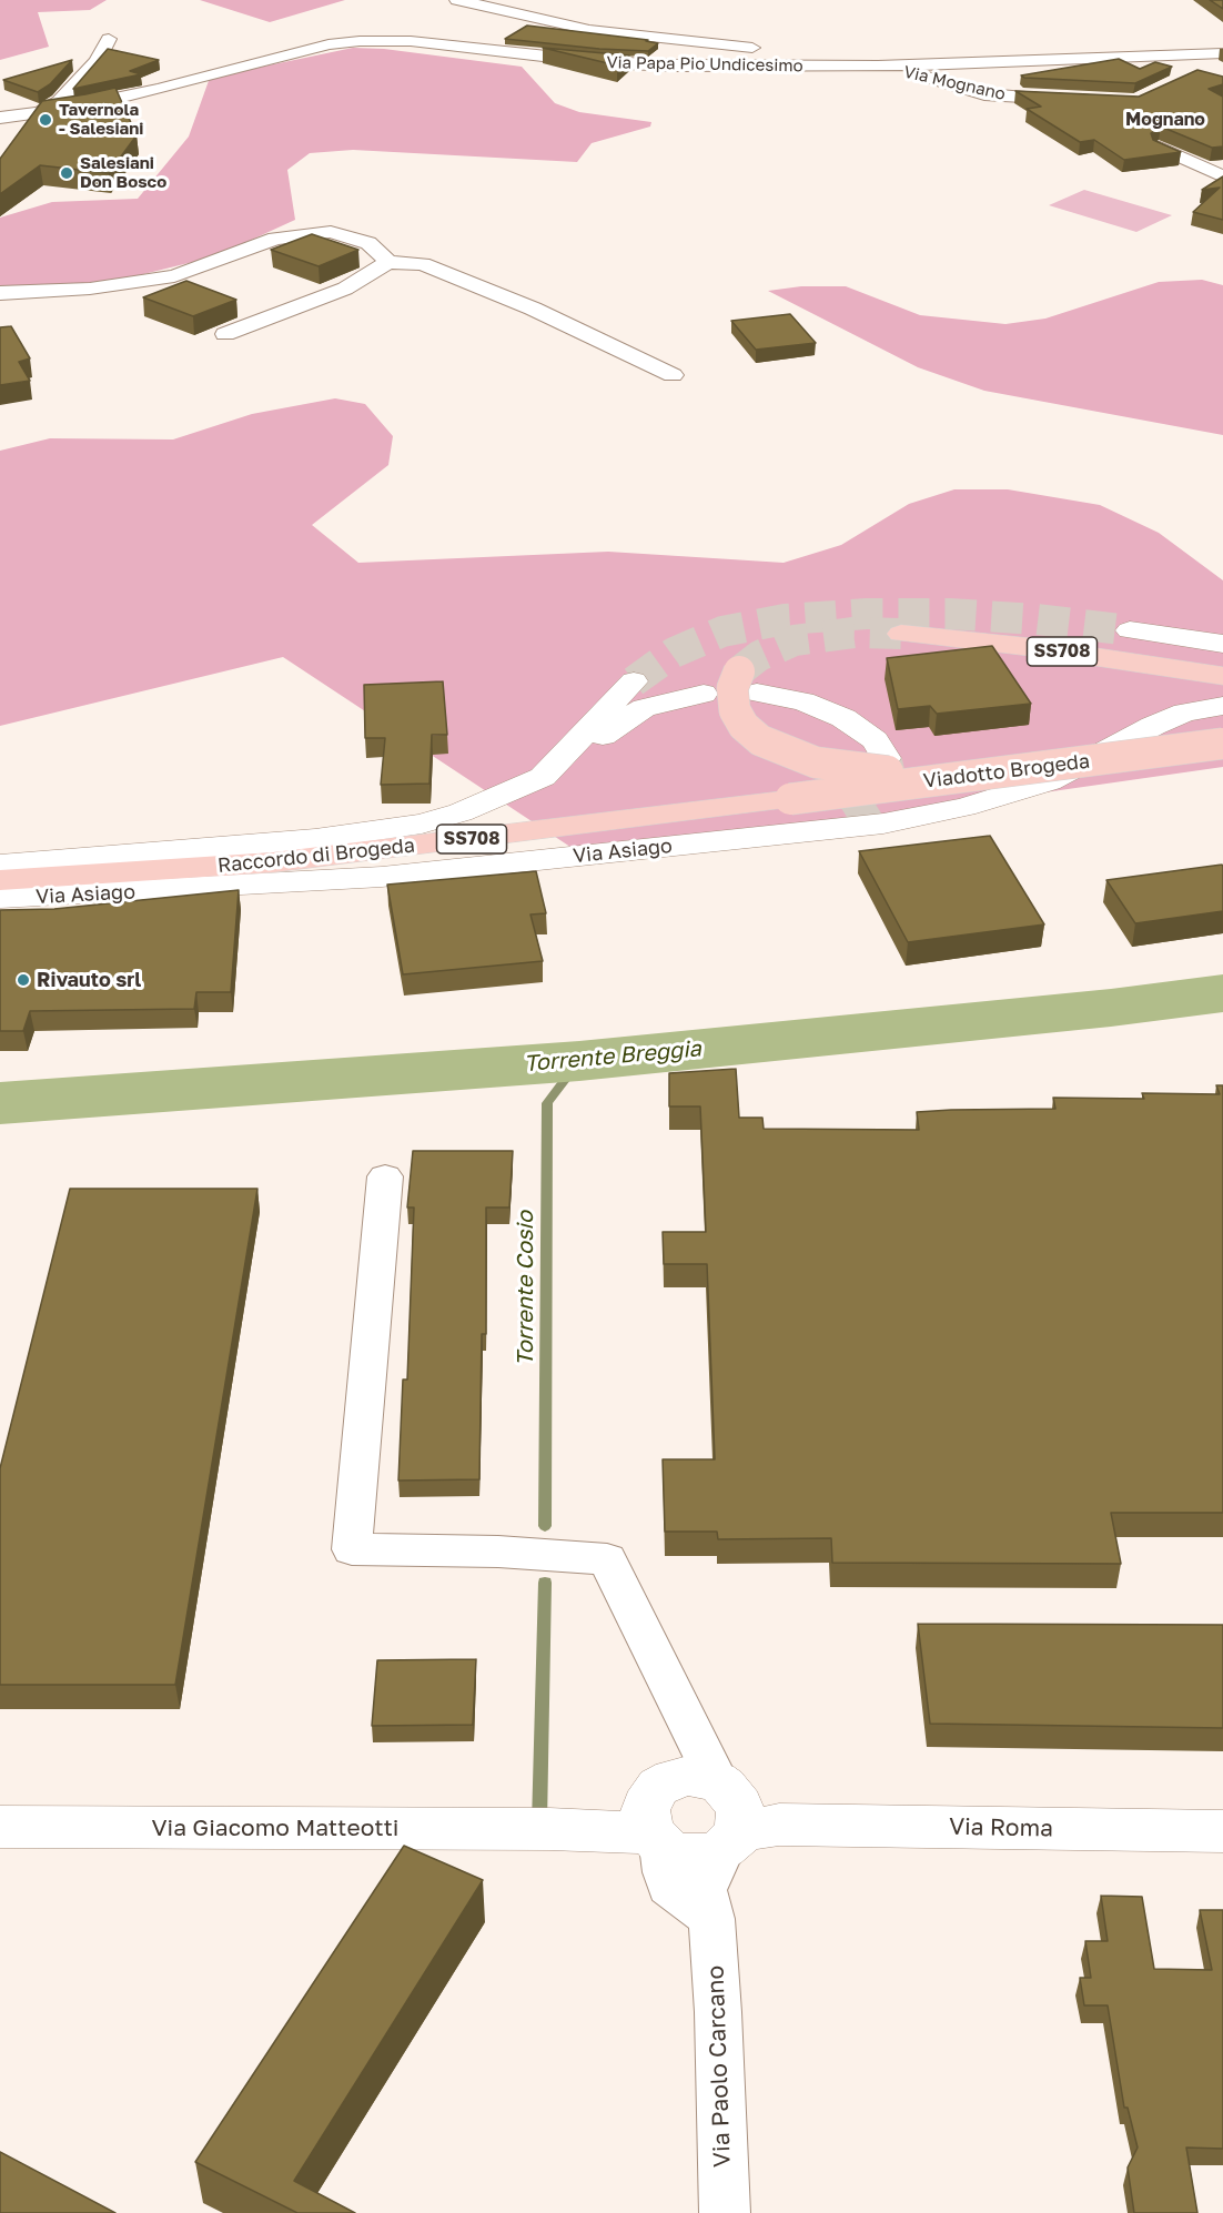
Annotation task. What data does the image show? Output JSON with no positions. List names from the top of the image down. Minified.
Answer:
{"streets":{"main road":["SS708","Viadotto Brogeda","Raccordo di Brogeda"],"street":["Via Papa Pio Undicesimo","Via Mognano","Via Asiago","Via Giacomo Matteotti","Via Roma","Via Paolo Carcano"]},"crossings":[["Via Papa Pio Undicesimo","Via Mognano"],["SS708","Viadotto Brogeda"],["SS708","Via Asiago"],["Viadotto Brogeda","Raccordo di Brogeda"],["Via Giacomo Matteotti","Via Roma"],["Via Giacomo Matteotti","Via Paolo Carcano"],["Via Roma","Via Paolo Carcano"]],"districts":["Mognano"],"water":["Torrente Breggia","Torrente Cosio"],"places":["Tavernola - Salesiani","Salesiani Don Bosco","Rivauto srl"]}
